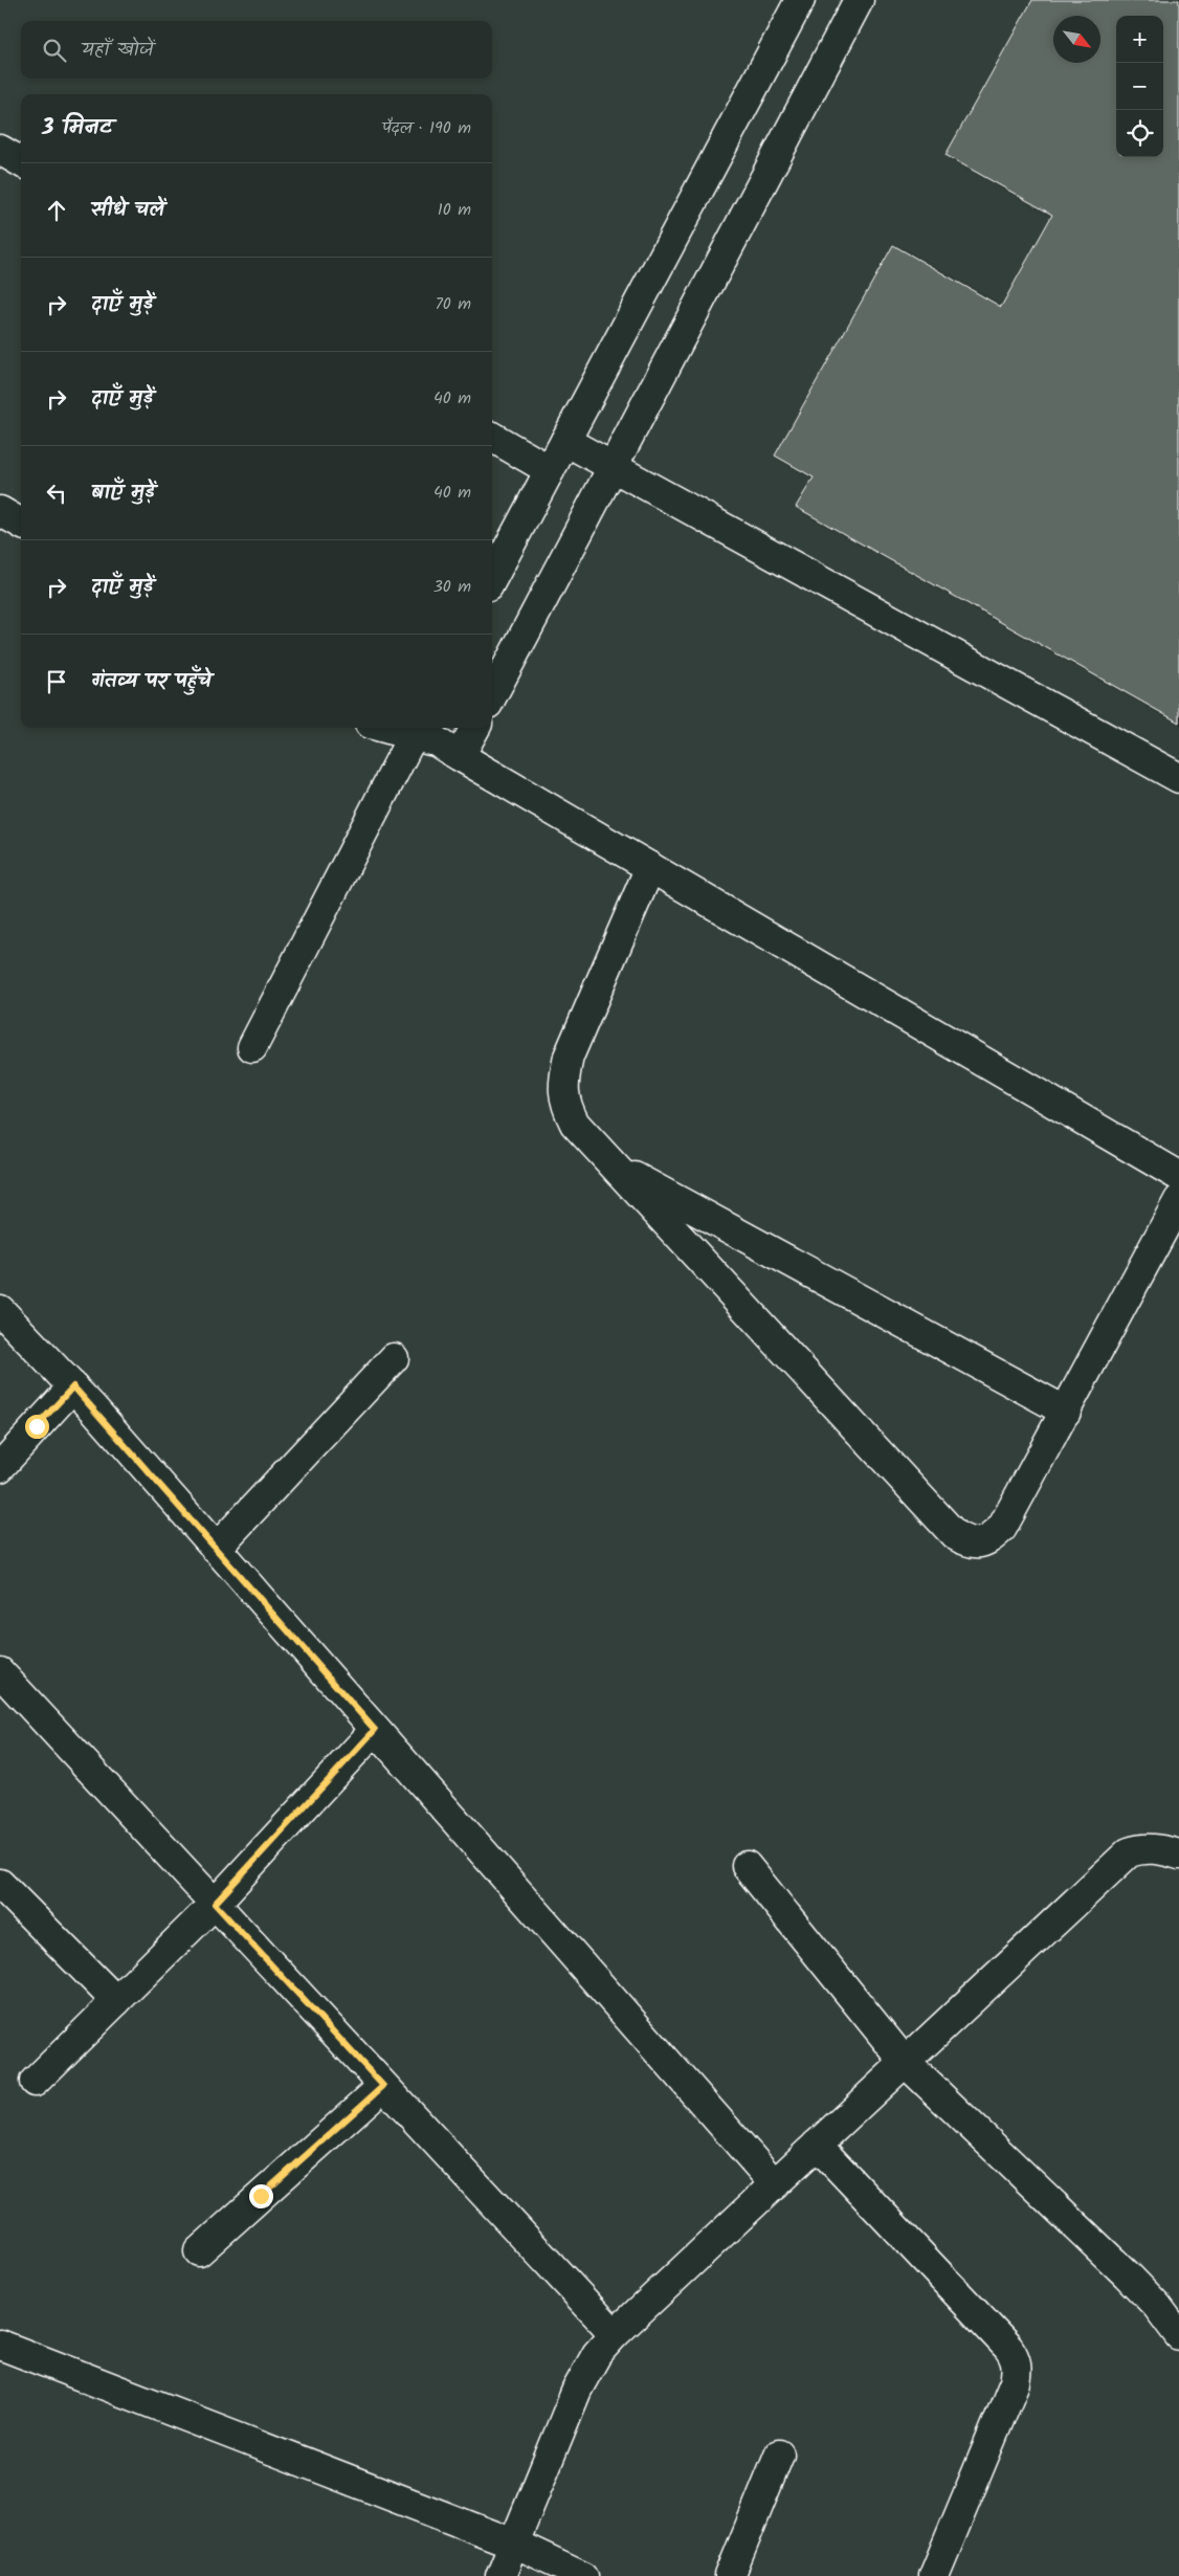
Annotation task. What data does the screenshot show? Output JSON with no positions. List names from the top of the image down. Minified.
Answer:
{"north":"bottom right","page":{"map_buttons":["+","−"],"search":"यहाँ खोजें","heading":["3 मिनट","पैदल · 190 m"],"list":[["सीधे चलें","10 m"],["दाएँ मुड़ें","70 m"],["दाएँ मुड़ें","40 m"],["बाएँ मुड़ें","40 m"],["दाएँ मुड़ें","30 m"],"गंतव्य पर पहुँचे"]}}
